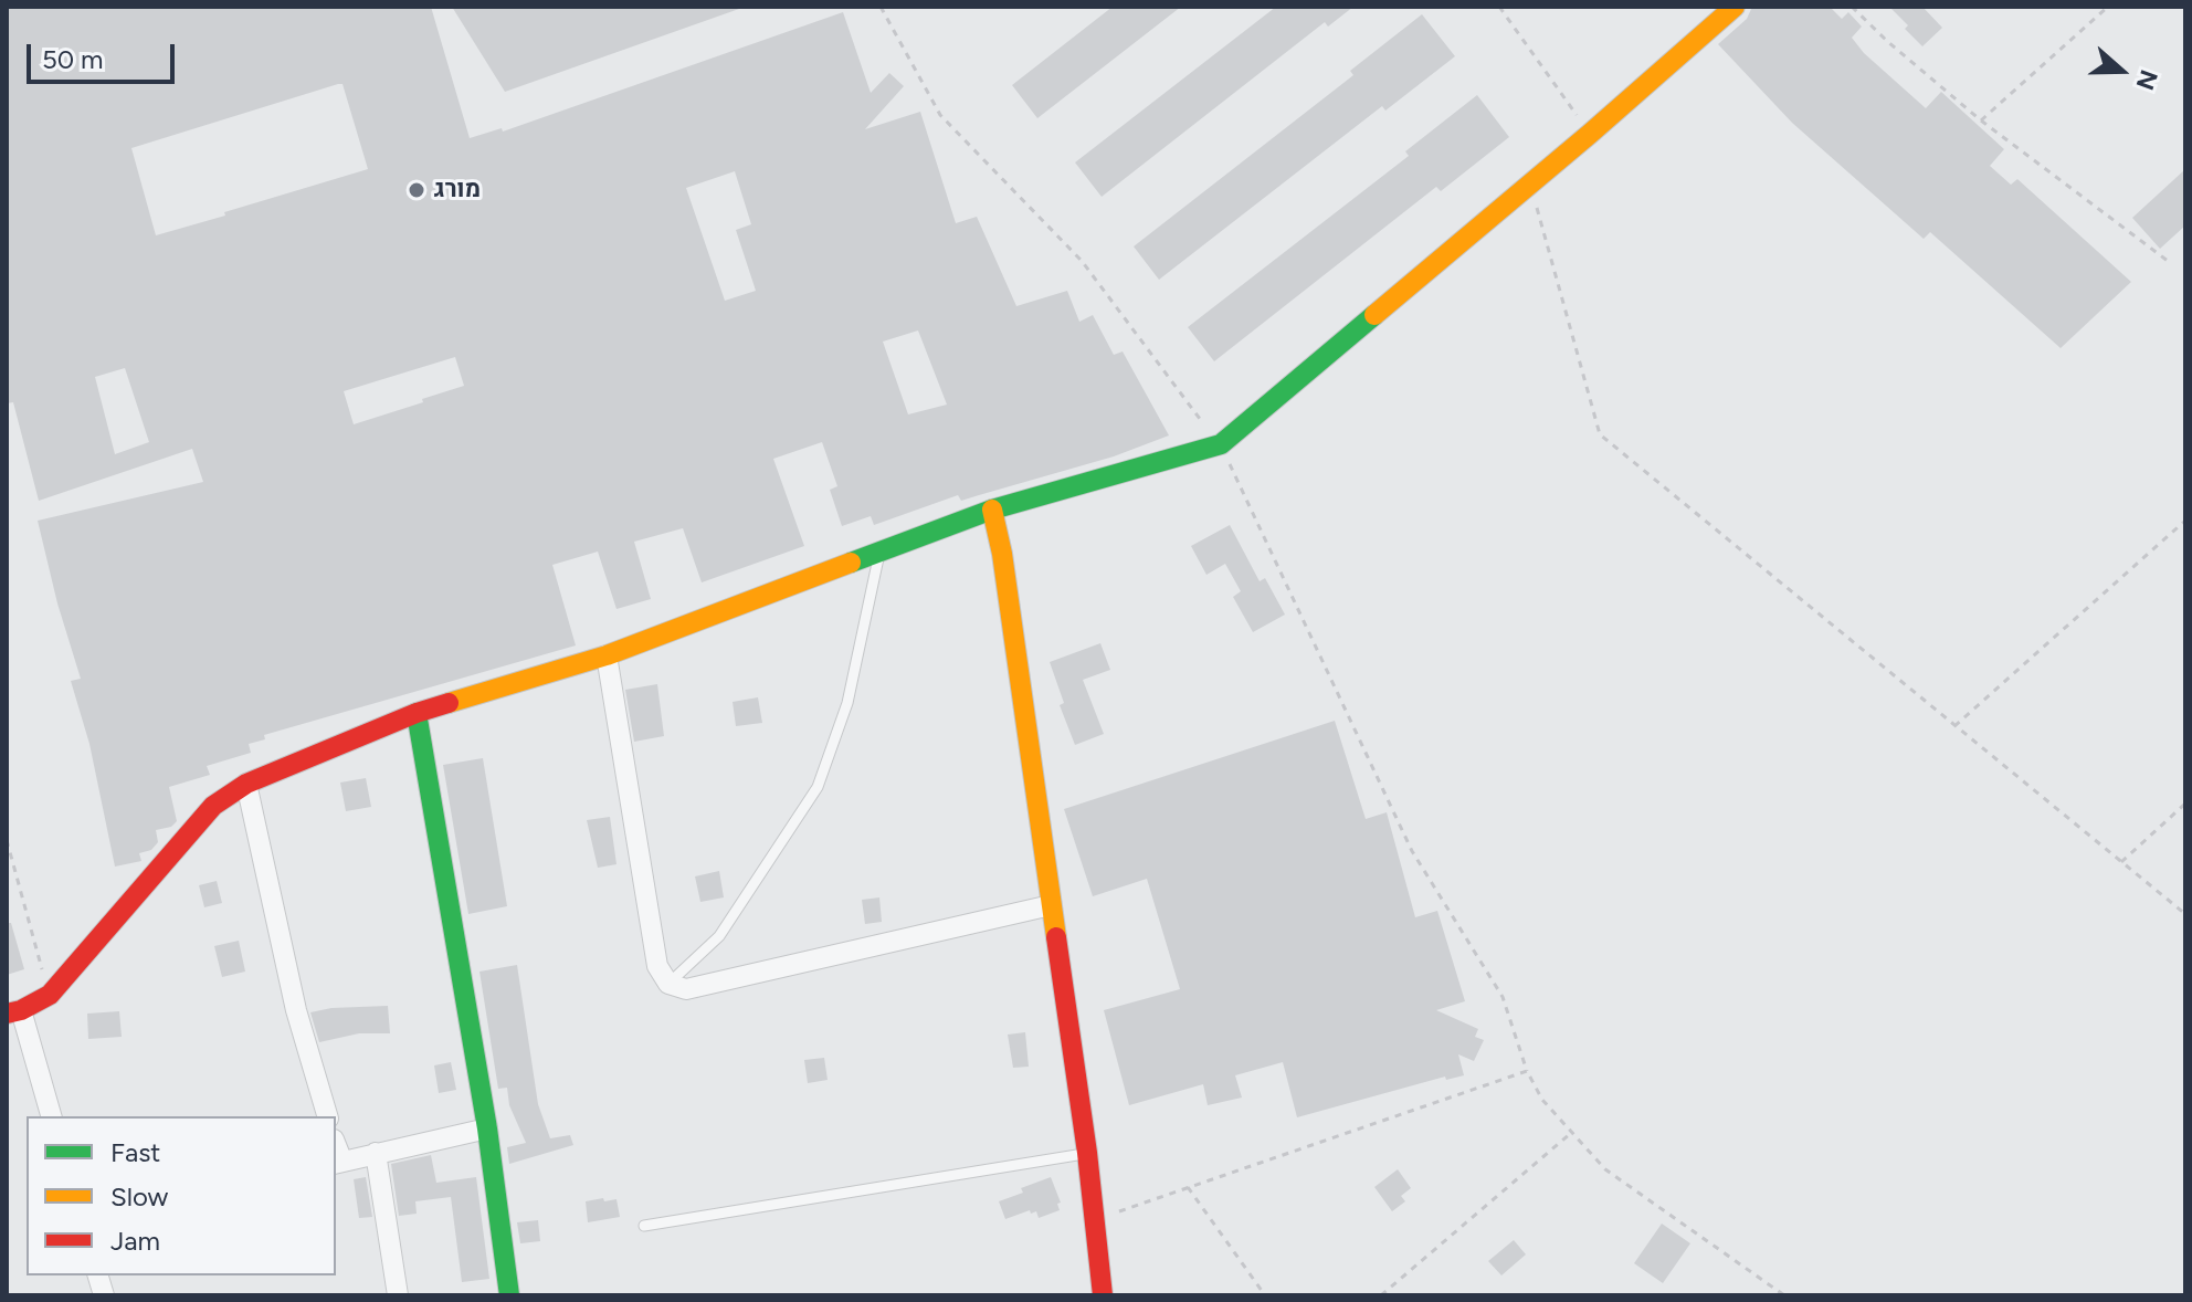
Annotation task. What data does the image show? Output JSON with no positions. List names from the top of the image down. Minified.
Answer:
{"places":["מורג"],"legend":["Fast","Slow","Jam"],"scale_bar":"50 m","north":"right"}
